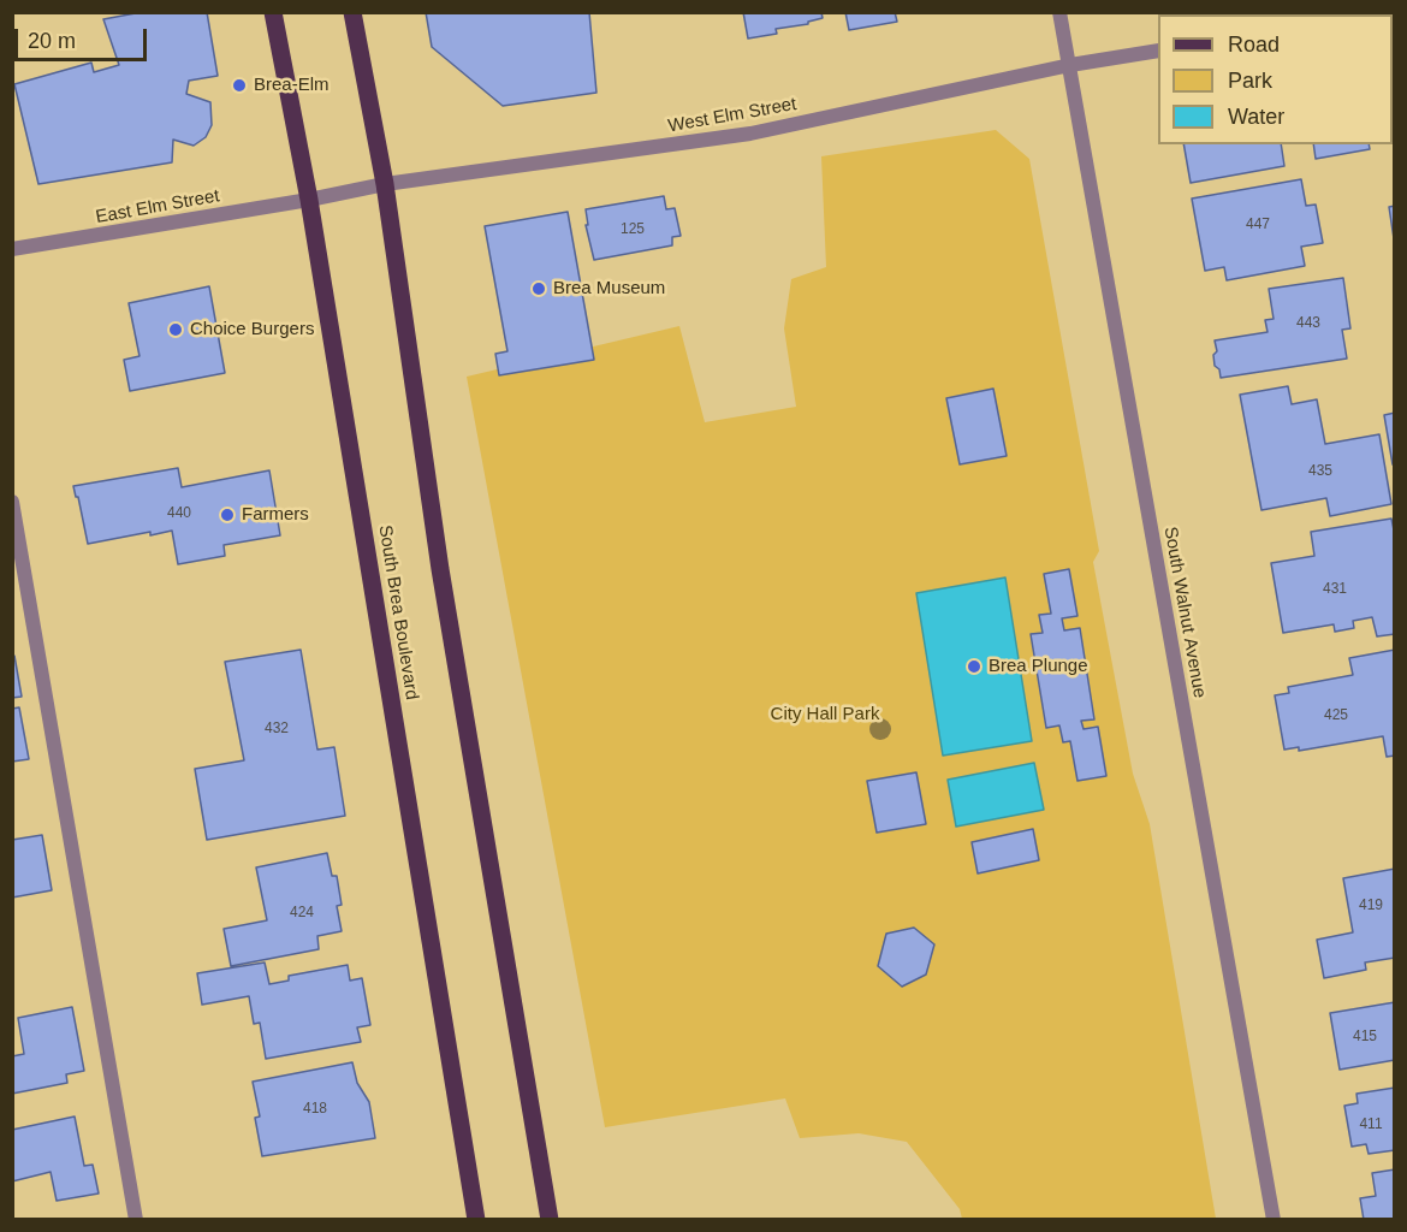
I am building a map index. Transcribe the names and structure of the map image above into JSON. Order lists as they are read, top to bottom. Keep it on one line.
{"streets":{"main road":["South Brea Boulevard"],"street":["West Elm Street","East Elm Street","South Walnut Avenue"]},"crossings":[["West Elm Street","East Elm Street"],["West Elm Street","South Brea Boulevard"],["West Elm Street","South Walnut Avenue"],["East Elm Street","South Brea Boulevard"]],"parks":["City Hall Park"],"places":["Brea-Elm","Brea Museum","Choice Burgers","Farmers","Brea Plunge"],"house_numbers":["447","125","443","435","440","431","425","432","419","424","415","418","411"],"legend":["Road","Park","Water"],"scale_bar":"20 m"}
